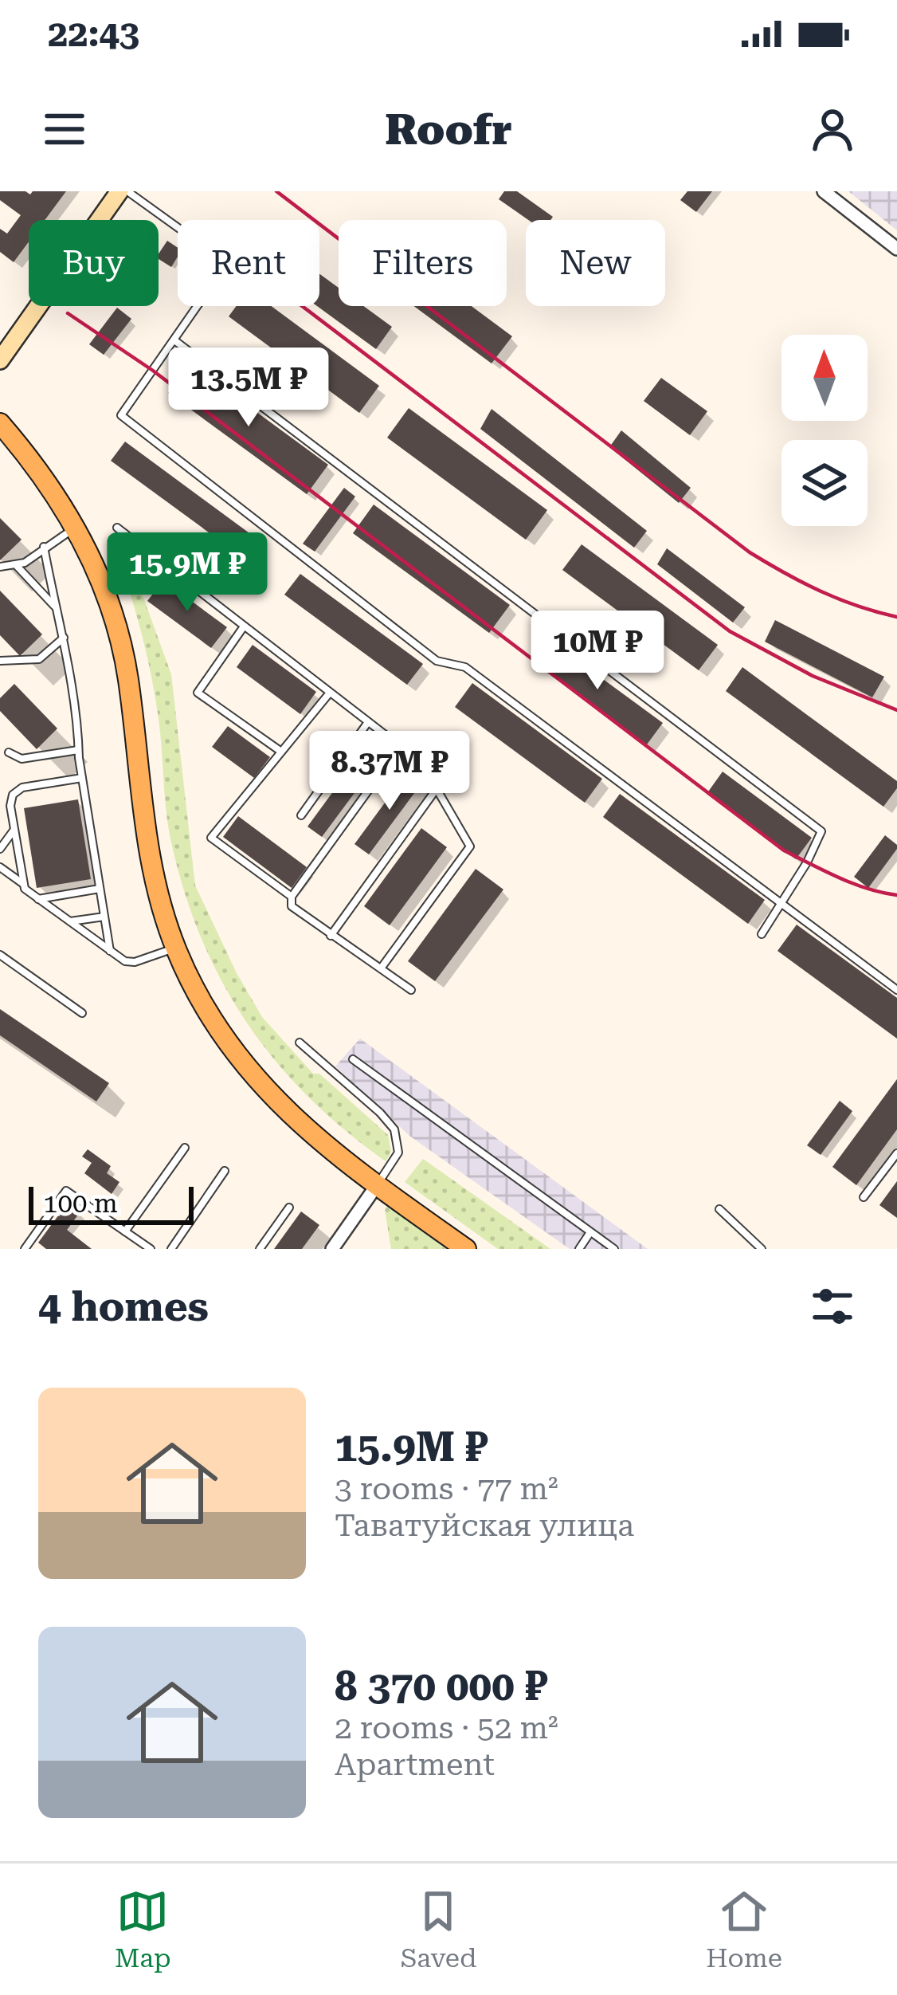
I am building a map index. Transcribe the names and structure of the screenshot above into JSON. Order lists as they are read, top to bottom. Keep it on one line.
{"scale_bar":"100 m","north":"top","page":{"status":"22:43","header":"Roofr","chip":["Buy","Rent","Filters","New"],"price":["13.5M ₽","15.9M ₽","10M ₽","8.37M ₽"],"scale":"100 m","heading":"4 homes","list":[{"name":"15.9M ₽","note":"3 rooms · 77 m² · Таватуйская улица"},{"name":"8 370 000 ₽","note":"2 rooms · 52 m² · Apartment"}],"tabs":["Map","Saved","Home"]}}
